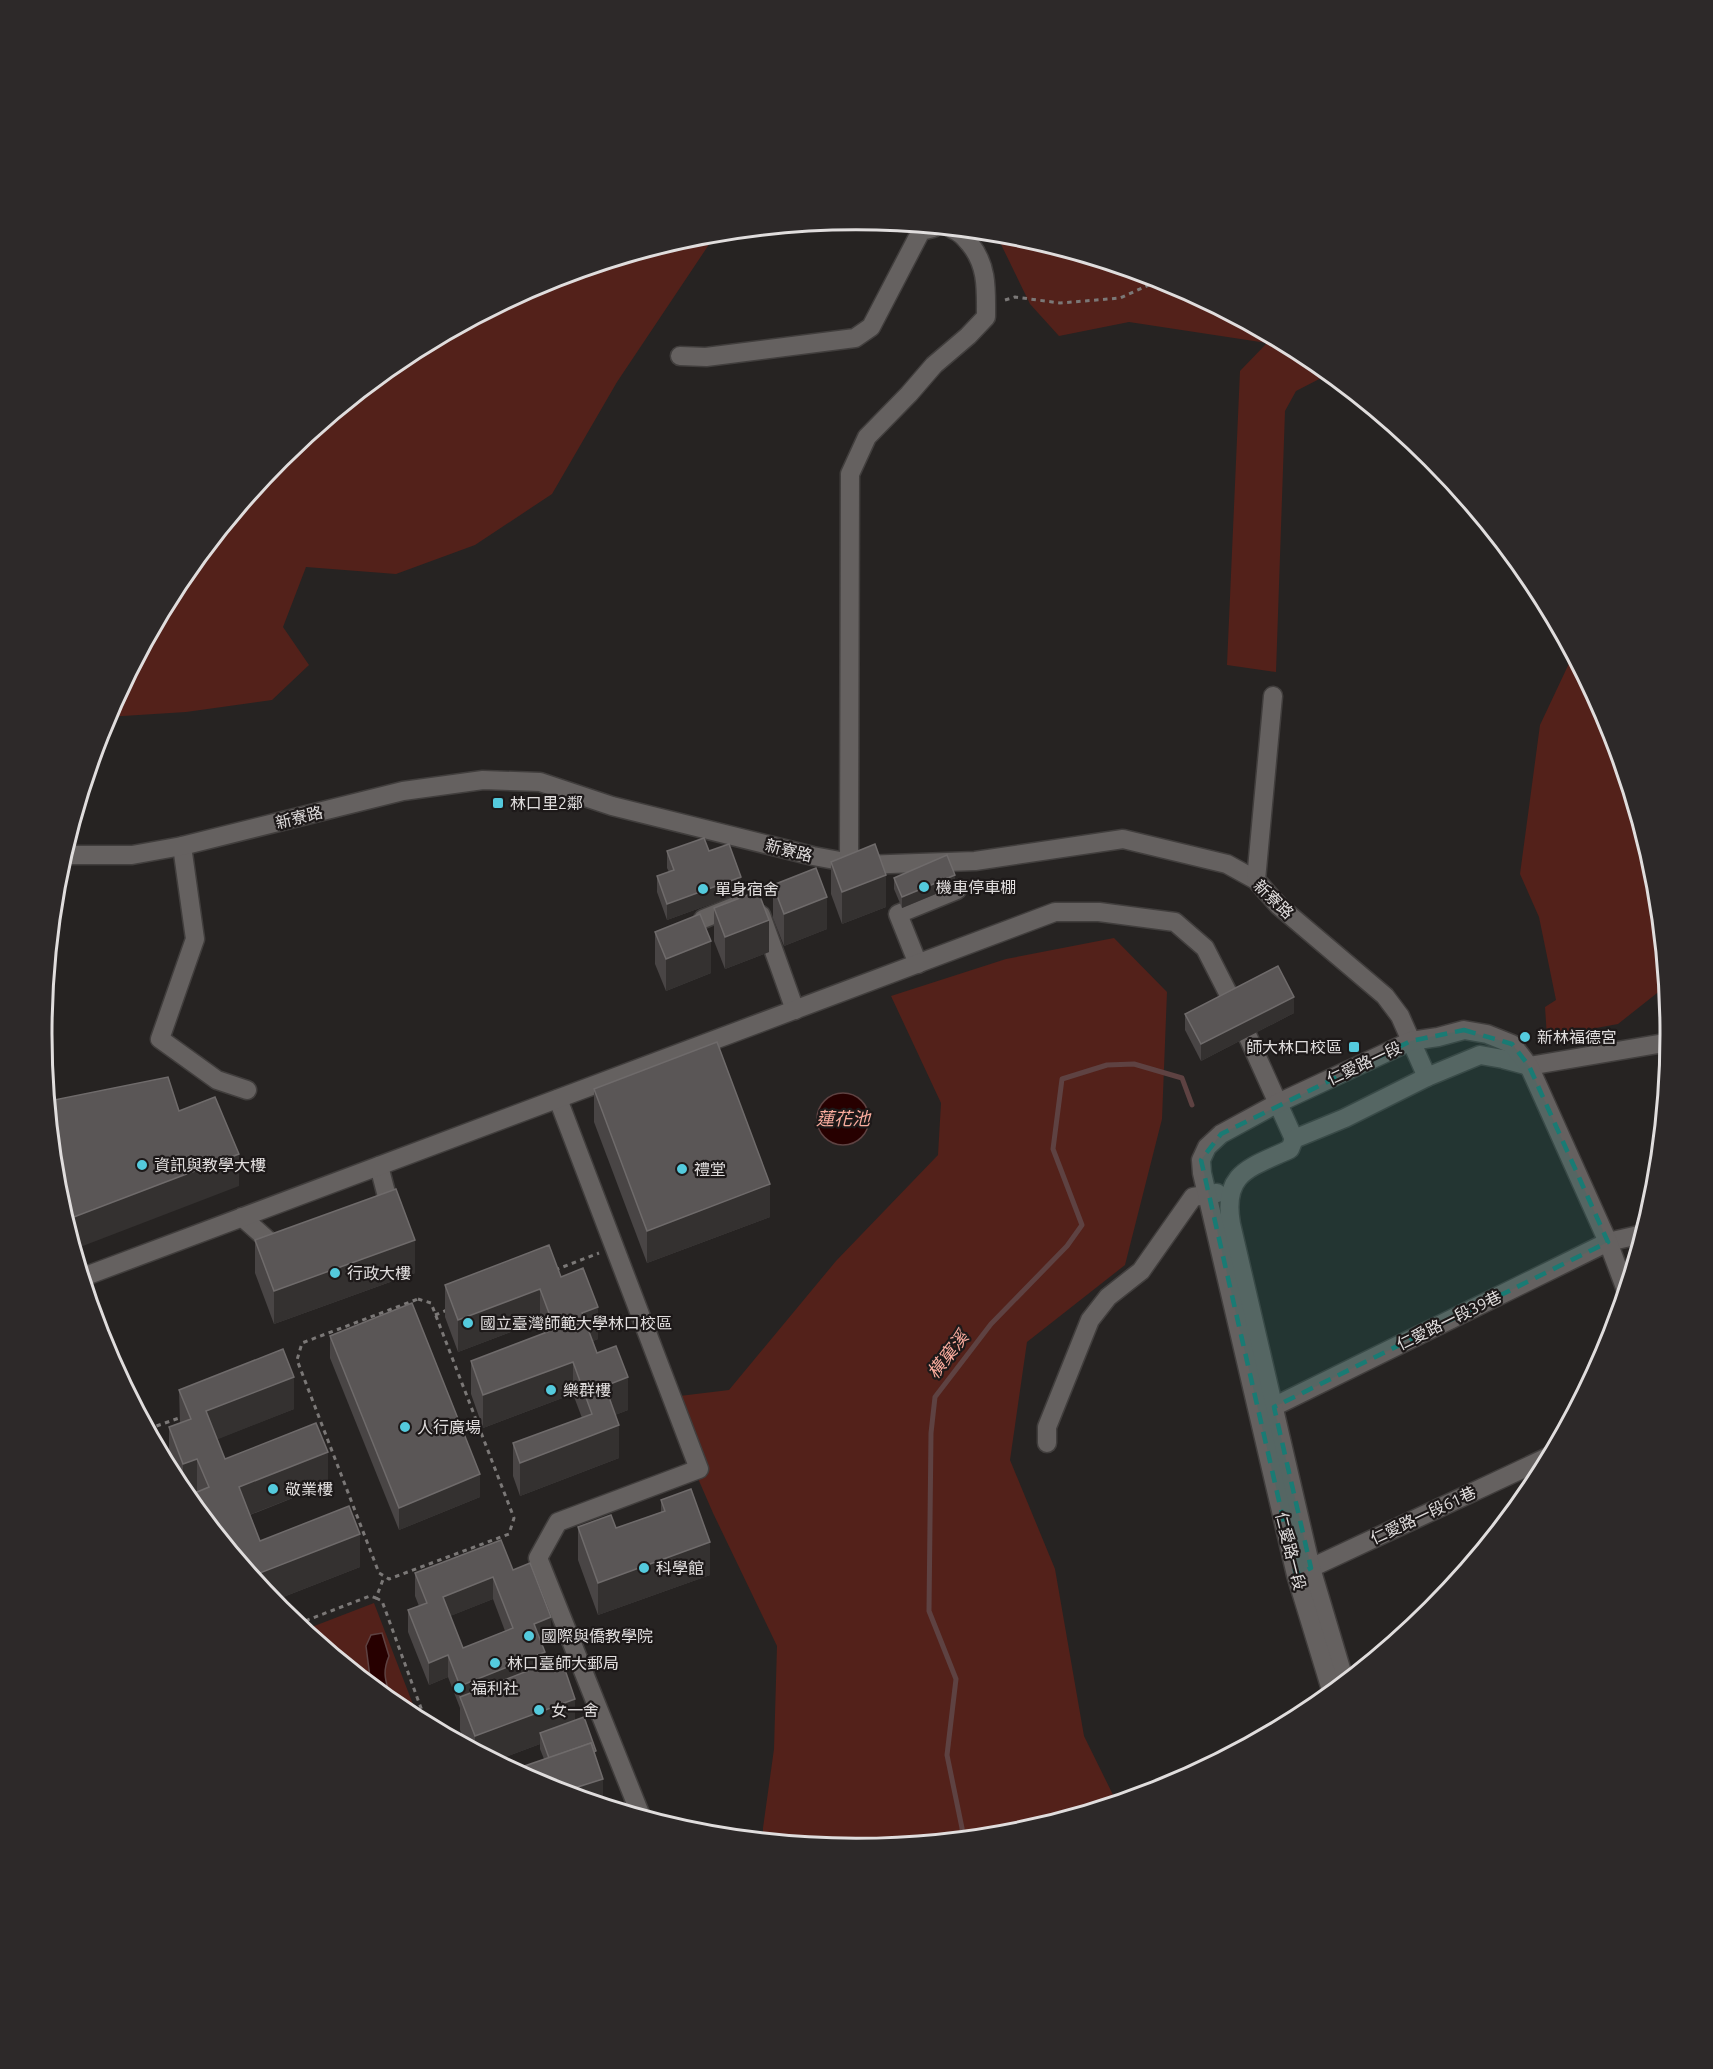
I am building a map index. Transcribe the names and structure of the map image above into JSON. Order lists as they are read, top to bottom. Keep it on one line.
{"streets":{"street":["新寮路","仁愛路一段","仁愛路一段39巷","仁愛路一段61巷"]},"crossings":[["新寮路","仁愛路一段"],["仁愛路一段","仁愛路一段39巷"],["仁愛路一段","仁愛路一段61巷"]],"water":["蓮花池","橫窠溪"],"places":{"transit":["林口里2鄰","師大林口校區"],"other":["機車停車棚","單身宿舍","新林福德宮","資訊與教學大樓","禮堂","行政大樓","國立臺灣師範大學林口校區","樂群樓","人行廣場","敬業樓","科學館","國際與僑教學院","林口臺師大郵局","福利社","女一舍"]}}
